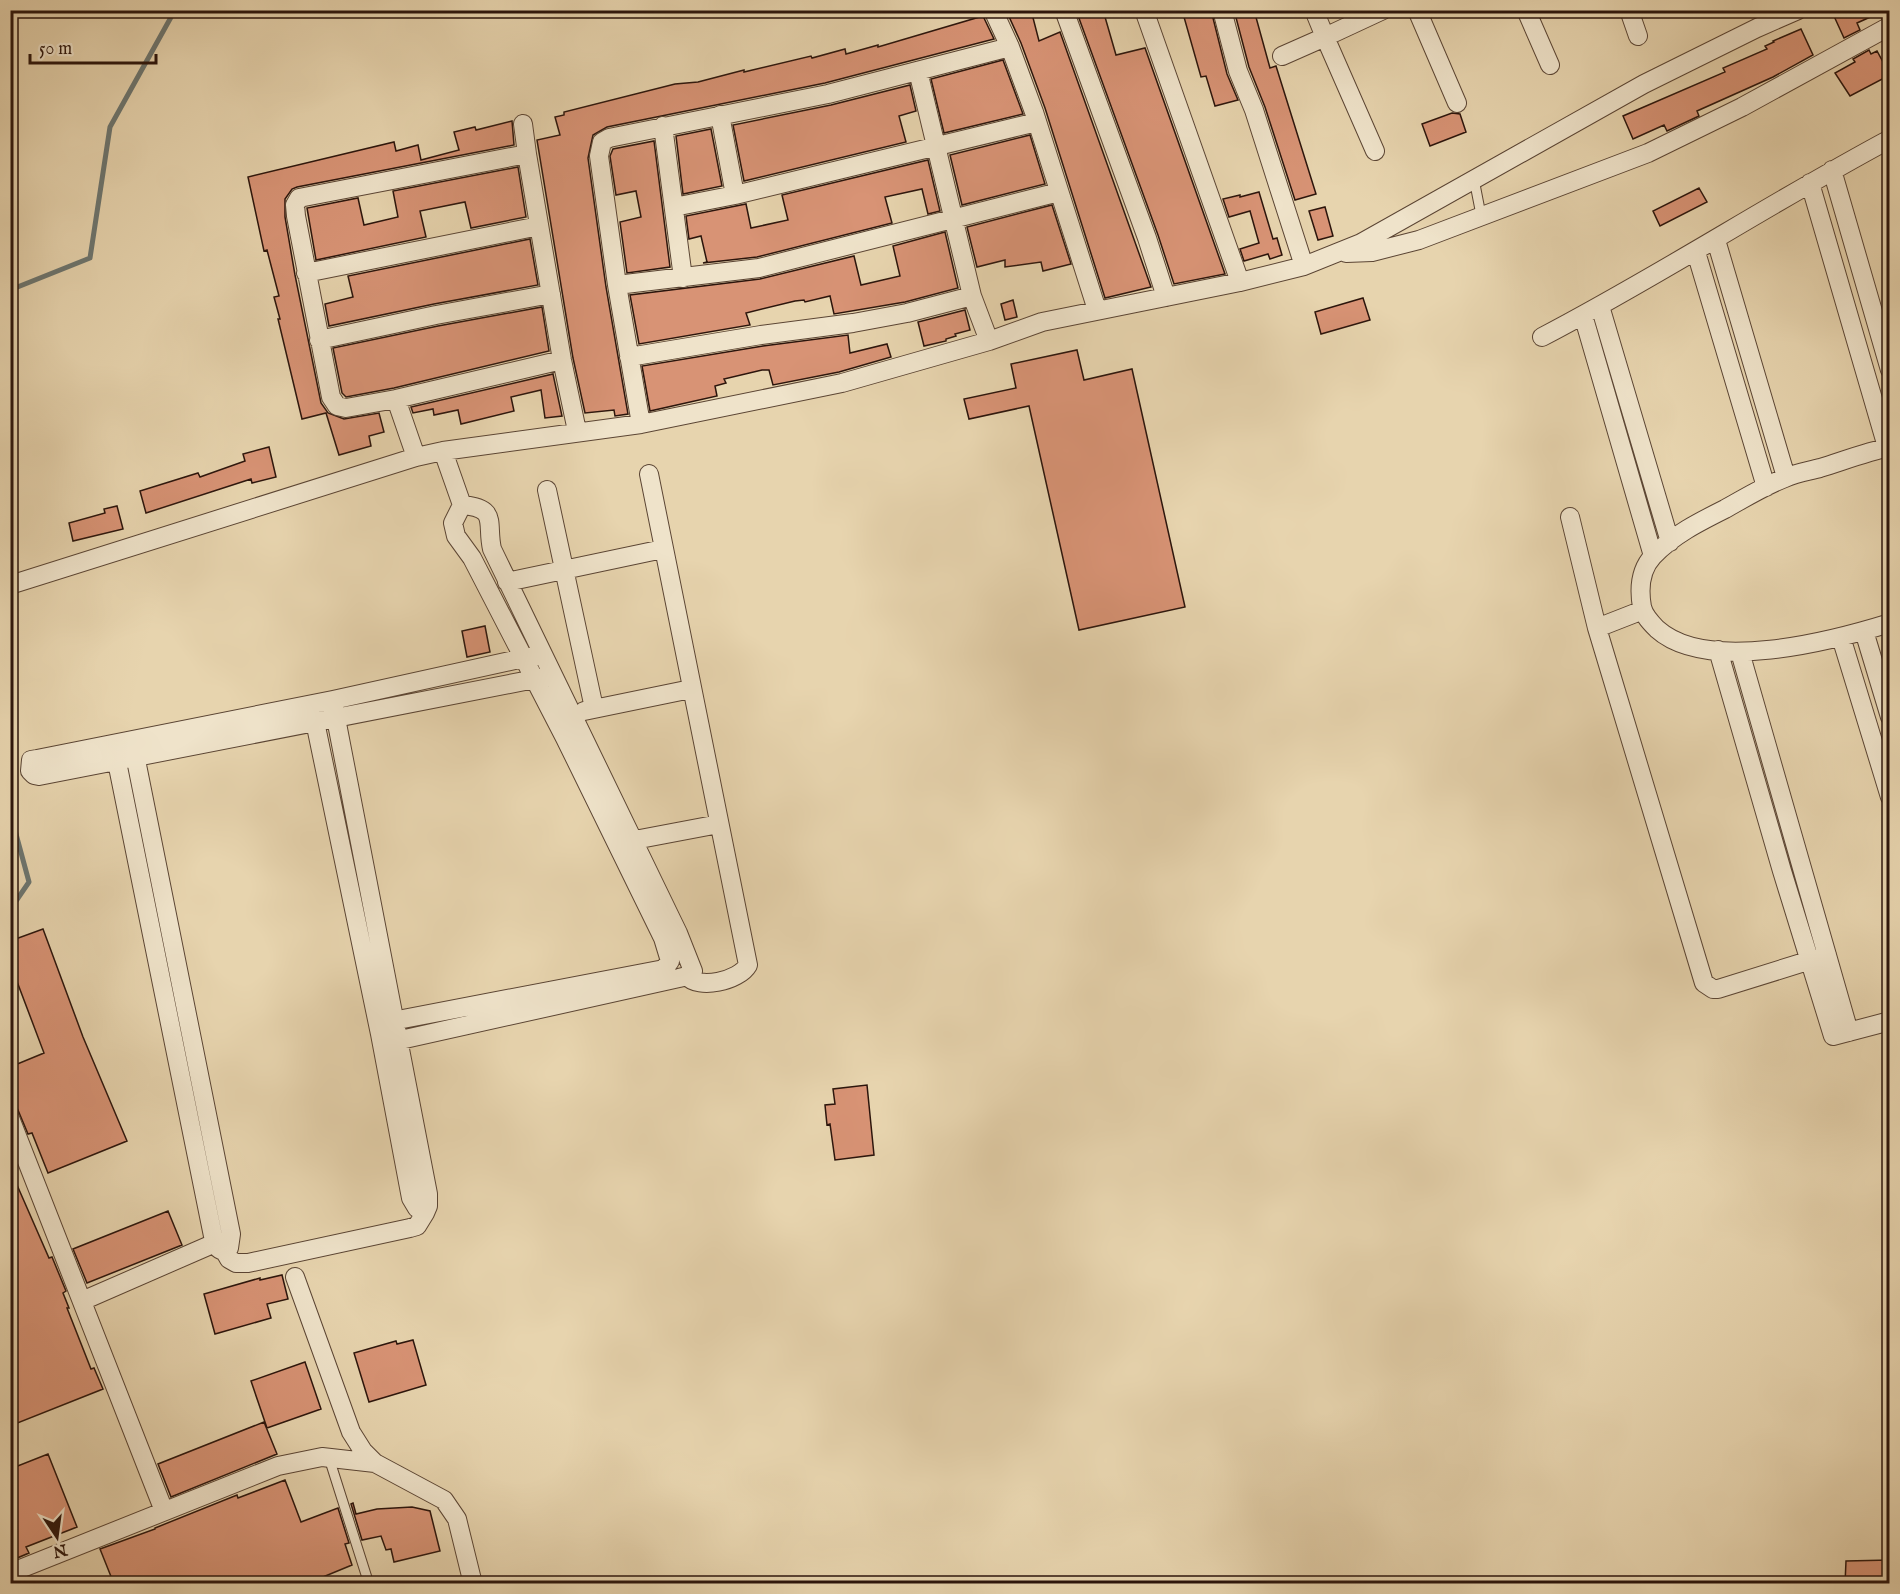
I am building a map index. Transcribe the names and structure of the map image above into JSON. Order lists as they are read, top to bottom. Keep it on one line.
{"scale_bar":"50 m","north":"bottom"}
